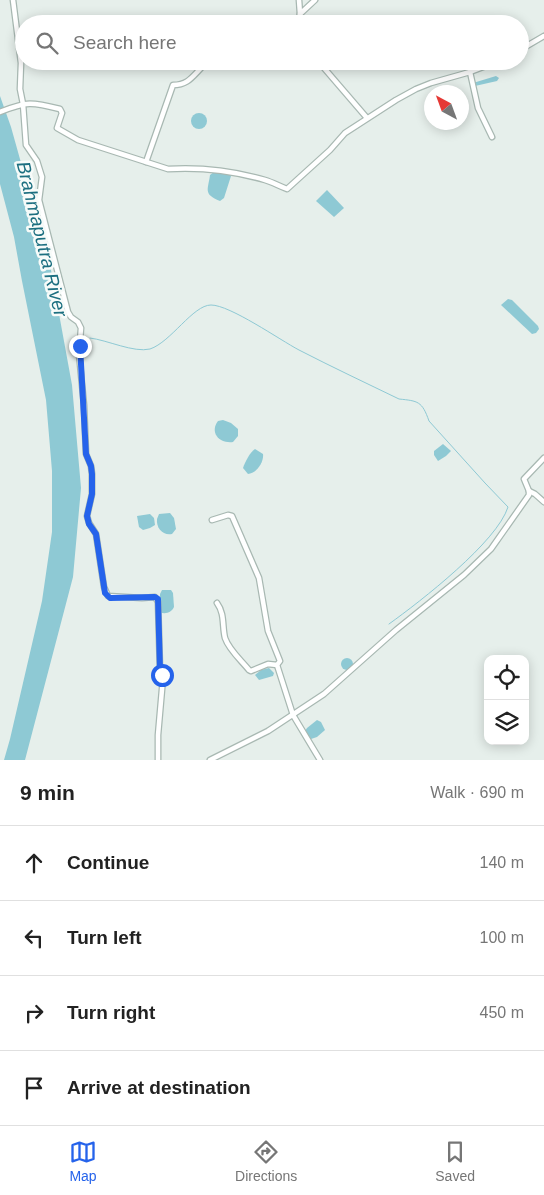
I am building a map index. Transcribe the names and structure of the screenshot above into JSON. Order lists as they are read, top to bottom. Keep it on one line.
{"water":["Brahmaputra River"],"north":"top left","page":{"search":"Search here","heading":["9 min","Walk · 690 m"],"list":[["Continue","140 m"],["Turn left","100 m"],["Turn right","450 m"],"Arrive at destination"],"nav":["Map","Directions","Saved"]}}
